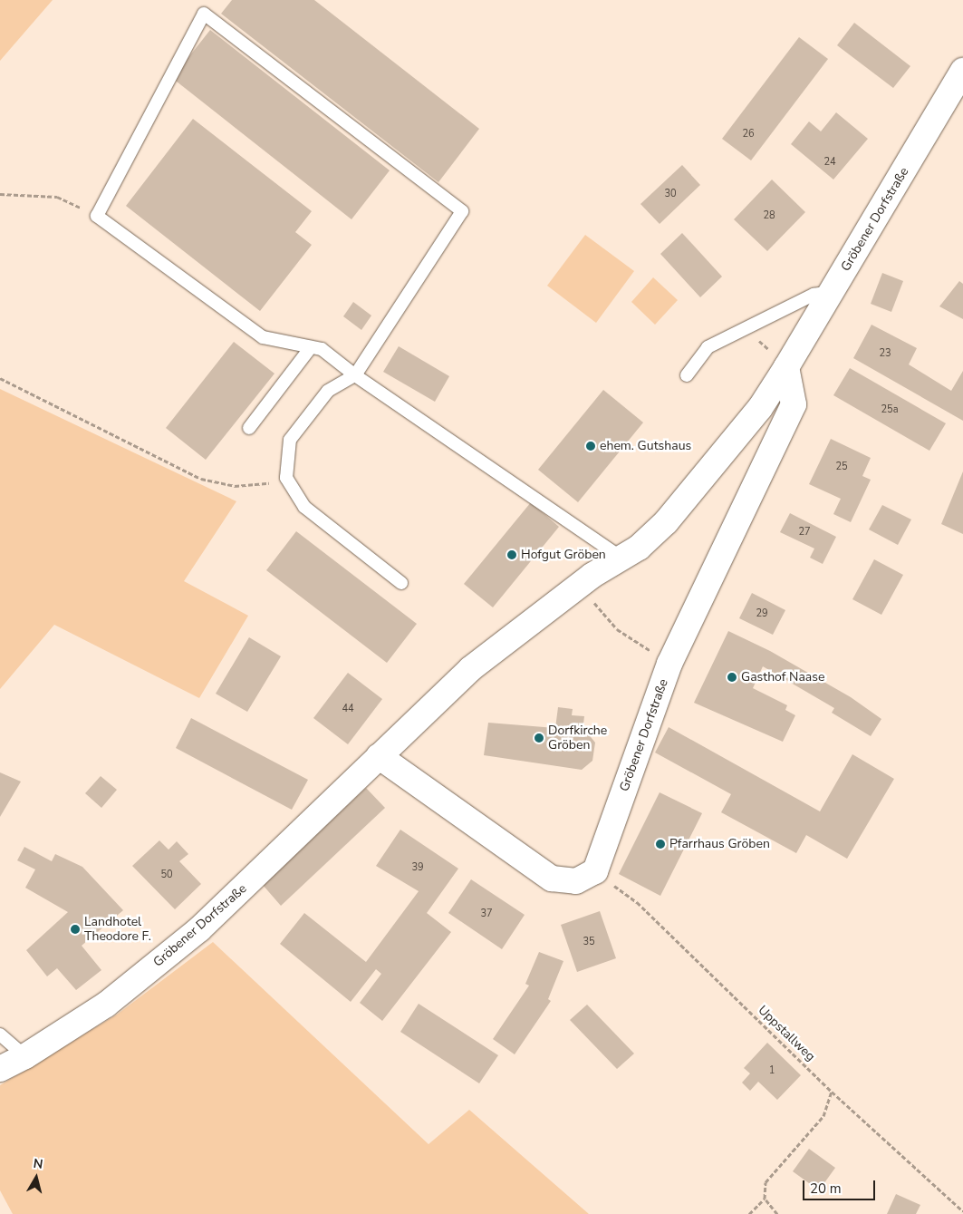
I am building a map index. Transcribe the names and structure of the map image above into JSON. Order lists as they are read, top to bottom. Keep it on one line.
{"streets":{"street":["Gröbener Dorfstraße"],"path":["Uppstallweg"]},"crossings":[["Gröbener Dorfstraße","Uppstallweg"]],"places":["ehem. Gutshaus","Hofgut Gröben","Gasthof Naase","Dorfkirche Gröben","Pfarrhaus Gröben","Landhotel Theodore F."],"house_numbers":["26","24","30","28","23","25a","25","27","29","44","39","50","37","35","1"],"scale_bar":"20 m","north":"top"}
